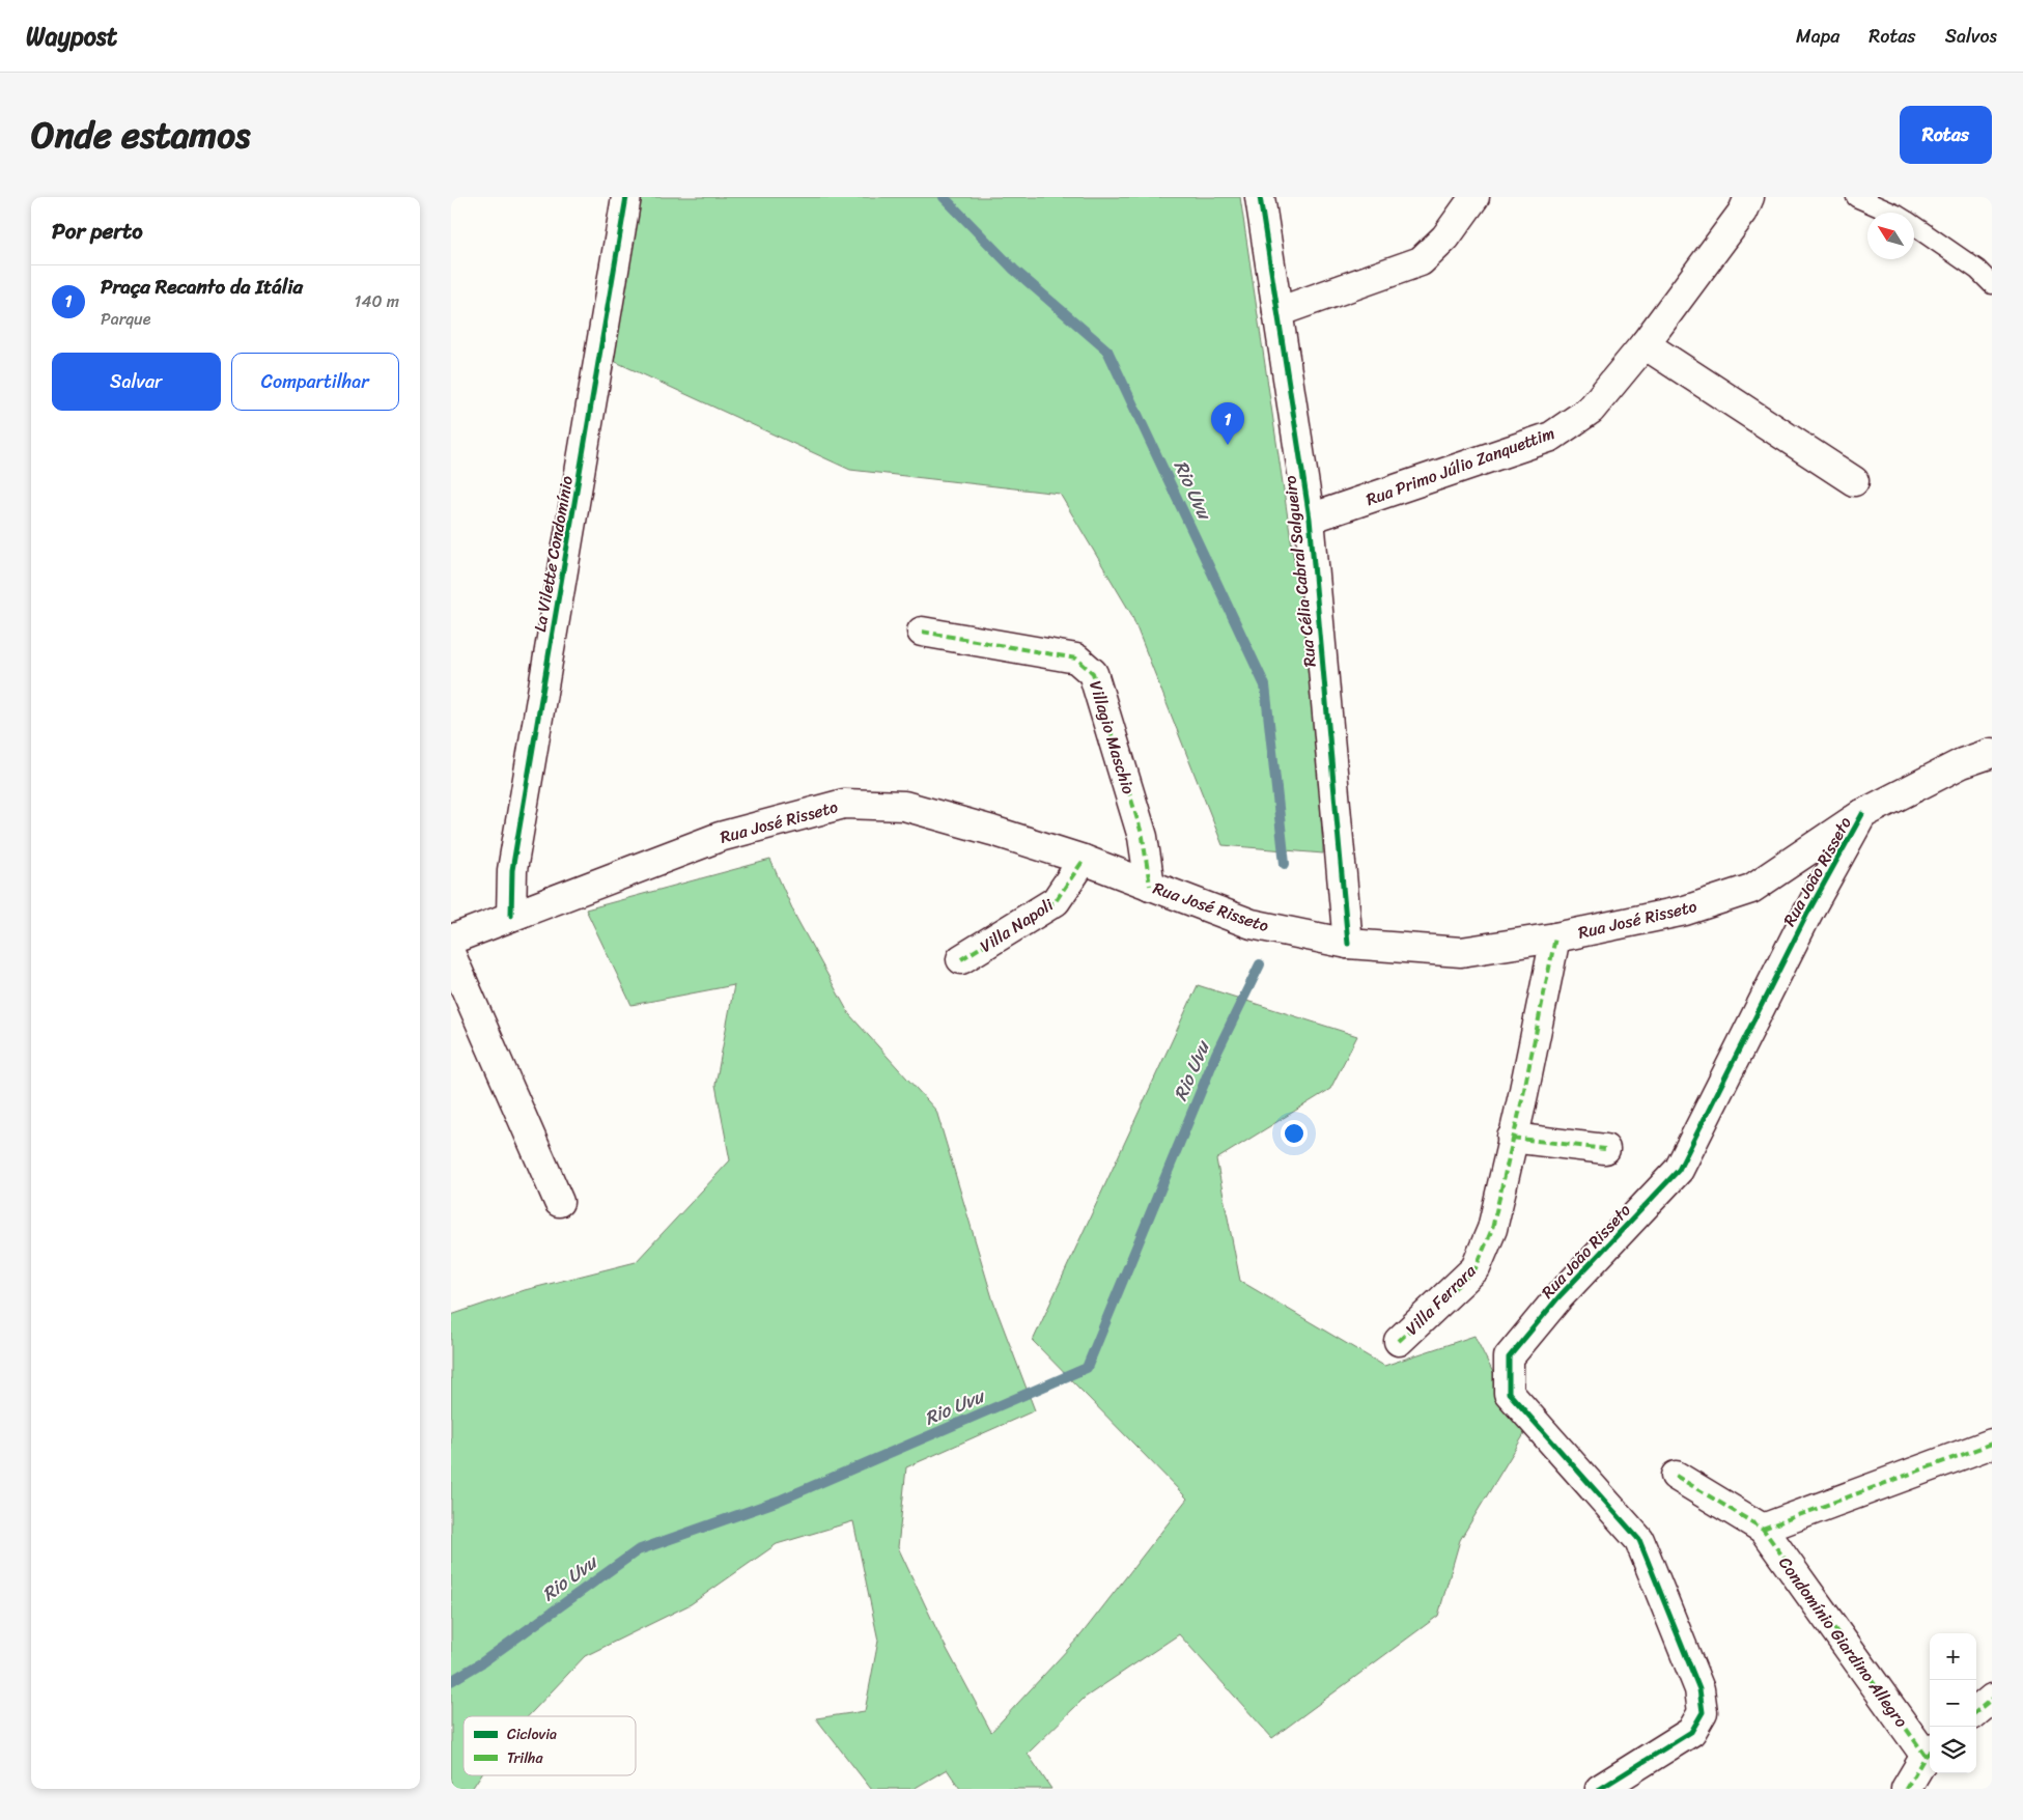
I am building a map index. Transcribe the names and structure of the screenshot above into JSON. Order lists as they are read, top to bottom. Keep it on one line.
{"streets":{"street":["Rua Primo Júlio Zanquettim","La Vilette Condomínio","Rua Célia Cabral Salgueiro","Villagio Maschio","Rua José Risseto","Rua João Risseto","Villa Napoli","Villa Ferrara","Condomínio Giardino Allegro"]},"crossings":[["Rua Primo Júlio Zanquettim","Rua Célia Cabral Salgueiro"],["La Vilette Condomínio","Rua José Risseto"],["Rua Célia Cabral Salgueiro","Rua José Risseto"],["Villagio Maschio","Rua José Risseto"],["Rua José Risseto","Rua João Risseto"],["Rua José Risseto","Villa Napoli"],["Rua José Risseto","Villa Ferrara"]],"water":["Rio Uvu"],"legend":["Ciclovia","Trilha"],"north":"top left","page":{"header":"Waypost","nav":["Mapa","Rotas","Salvos"],"title":"Onde estamos","buttons":["Rotas",["Salvar","Compartilhar"]],"heading":"Por perto","list":[{"mark":"1","name":"Praça Recanto da Itália","note":"Parque","value":"140 m"}],"pins":"1","map_buttons":["+","−"]}}
